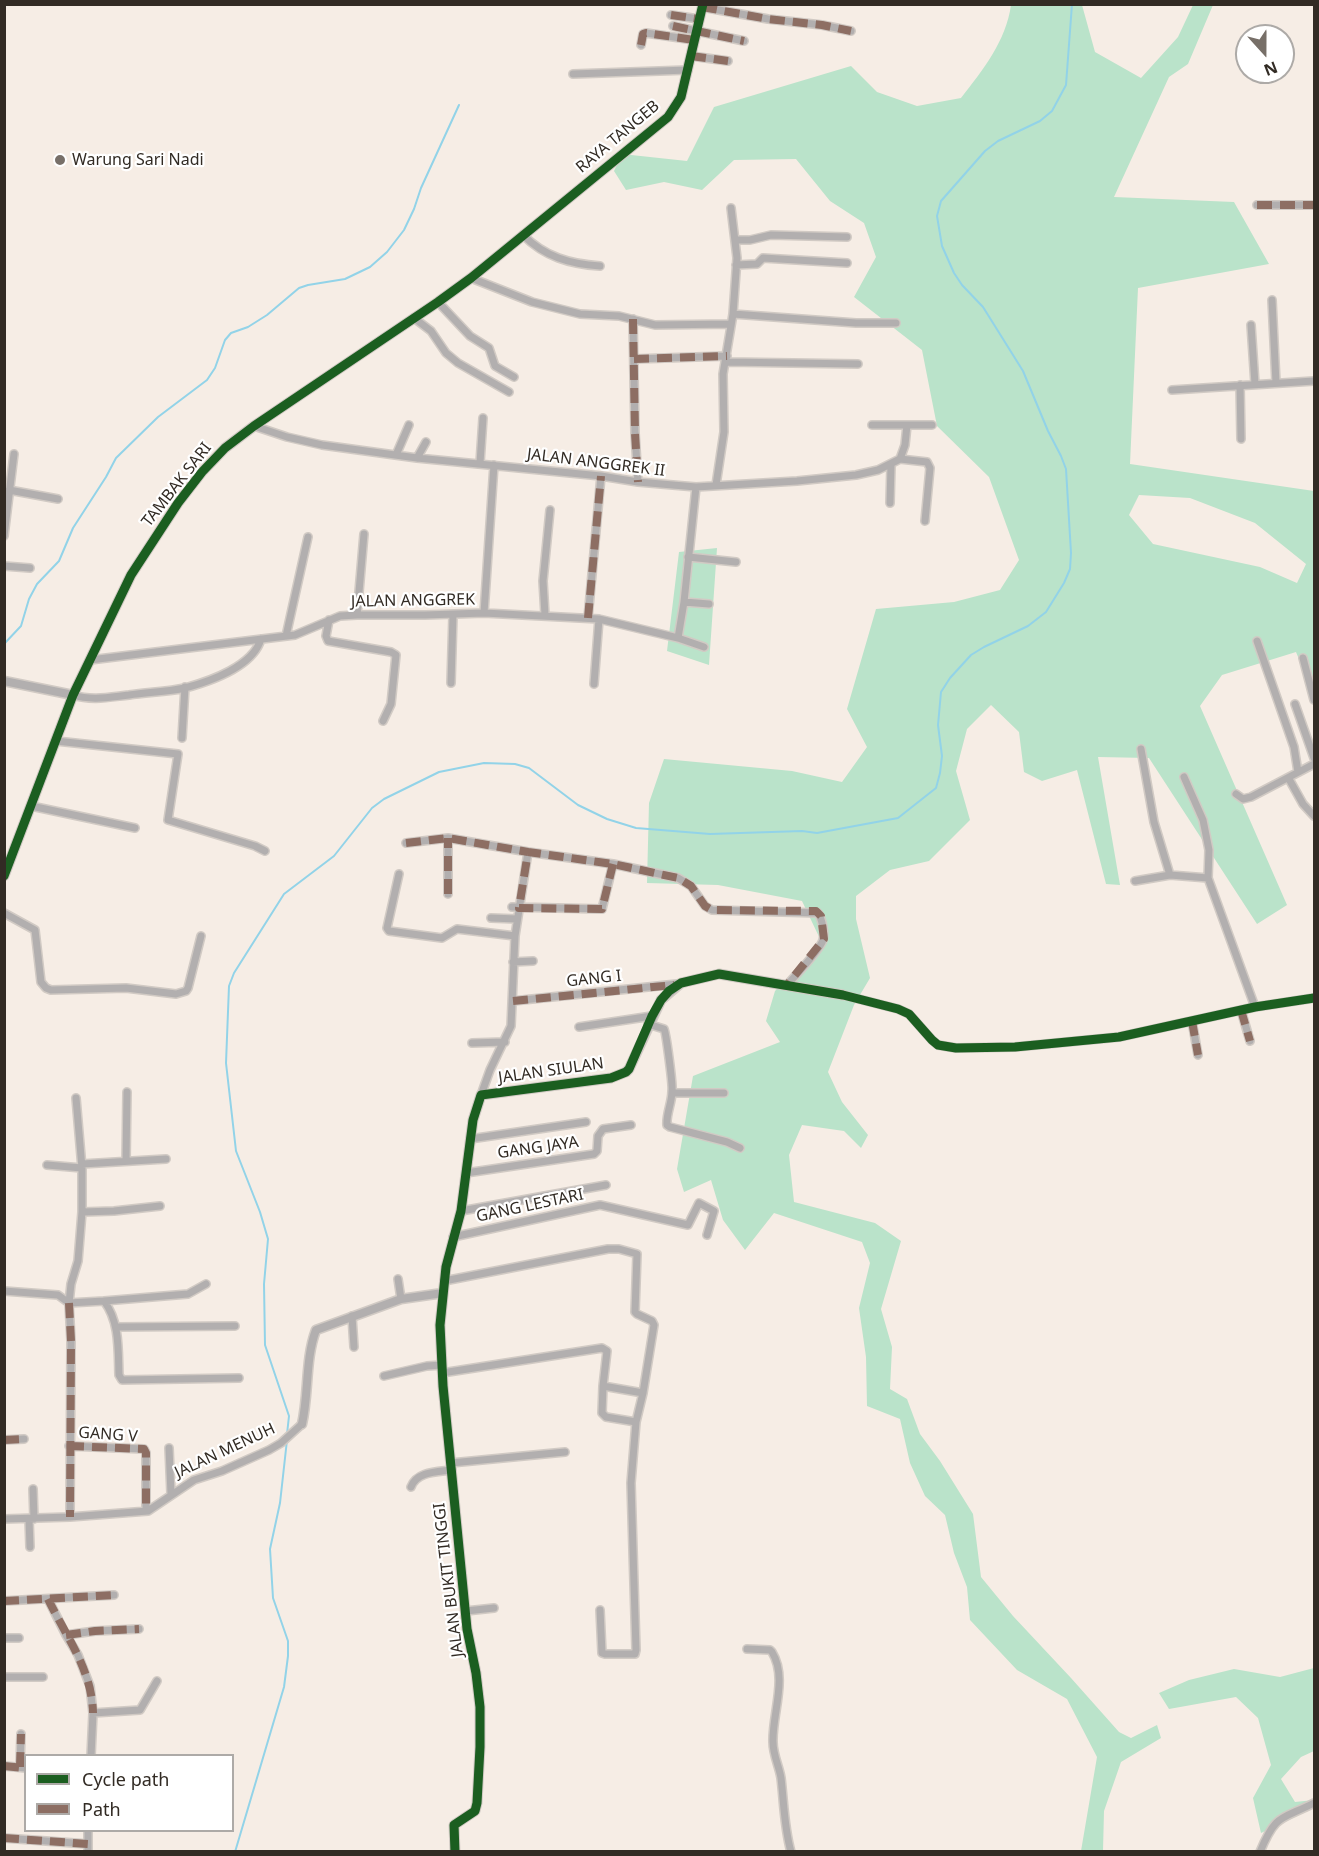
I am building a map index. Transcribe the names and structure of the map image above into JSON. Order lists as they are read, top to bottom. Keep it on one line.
{"streets":{"street":["RAYA TANGEB","JALAN ANGGREK II","TAMBAK SARI","JALAN ANGGREK","GANG I","JALAN SIULAN","GANG JAYA","GANG LESTARI","GANG V","JALAN MENUH","JALAN BUKIT TINGGI"]},"crossings":[["RAYA TANGEB","TAMBAK SARI"],["JALAN ANGGREK II","TAMBAK SARI"],["JALAN ANGGREK II","JALAN ANGGREK"],["TAMBAK SARI","JALAN ANGGREK"],["GANG I","JALAN SIULAN"],["JALAN SIULAN","GANG JAYA"],["JALAN SIULAN","GANG LESTARI"],["JALAN SIULAN","JALAN MENUH"],["JALAN SIULAN","JALAN BUKIT TINGGI"],["GANG V","JALAN MENUH"],["JALAN MENUH","JALAN BUKIT TINGGI"]],"places":["Warung Sari Nadi"],"legend":["Cycle path","Path"],"north":"bottom"}
